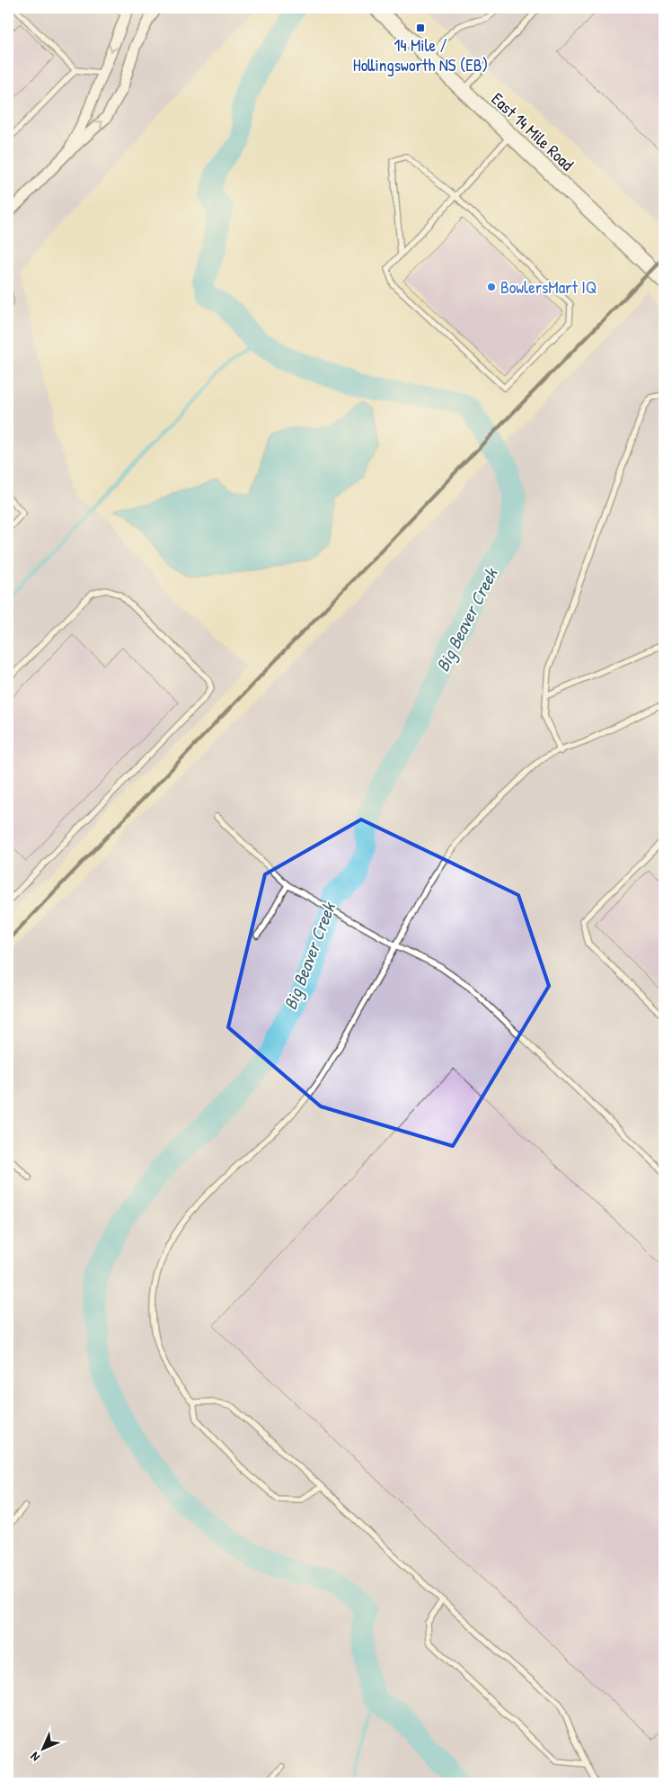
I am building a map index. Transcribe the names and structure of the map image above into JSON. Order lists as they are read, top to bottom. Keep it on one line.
{"streets":{"main road":["East 14 Mile Road"]},"water":["Big Beaver Creek"],"places":{"transit":["14 Mile / Hollingsworth NS (EB)"],"other":["BowlersMart IQ"]},"north":"bottom left"}
